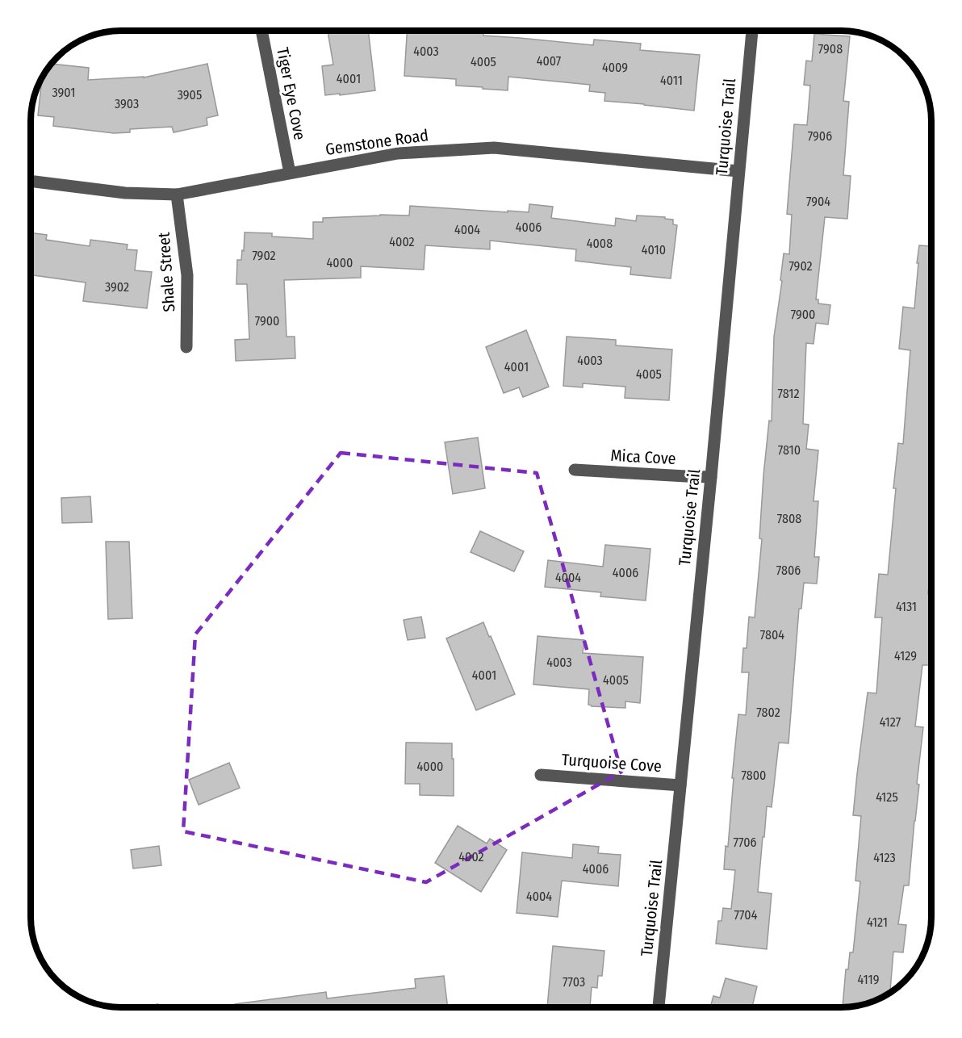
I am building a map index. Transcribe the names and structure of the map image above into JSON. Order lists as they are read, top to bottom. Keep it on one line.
{"streets":{"street":["Tiger Eye Cove","Turquoise Trail","Gemstone Road","Shale Street","Mica Cove","Turquoise Cove"]},"crossings":[["Tiger Eye Cove","Gemstone Road"],["Turquoise Trail","Gemstone Road"],["Turquoise Trail","Mica Cove"],["Turquoise Trail","Turquoise Cove"],["Gemstone Road","Shale Street"]],"house_numbers":["7908","4003","4007","4005","4009","4001","4011","3901","3905","3903","7906","7904","4006","4004","4002","4008","4010","7902","4000","7902","3902","7900","7900","4003","4001","4005","7812","7810","7808","7806","4006","4004","4131","7804","4129","4003","4001","4005","7802","4127","4000","7800","4125","7706","4002","4123","4006","4004","7704","4121","4119","7703"]}
